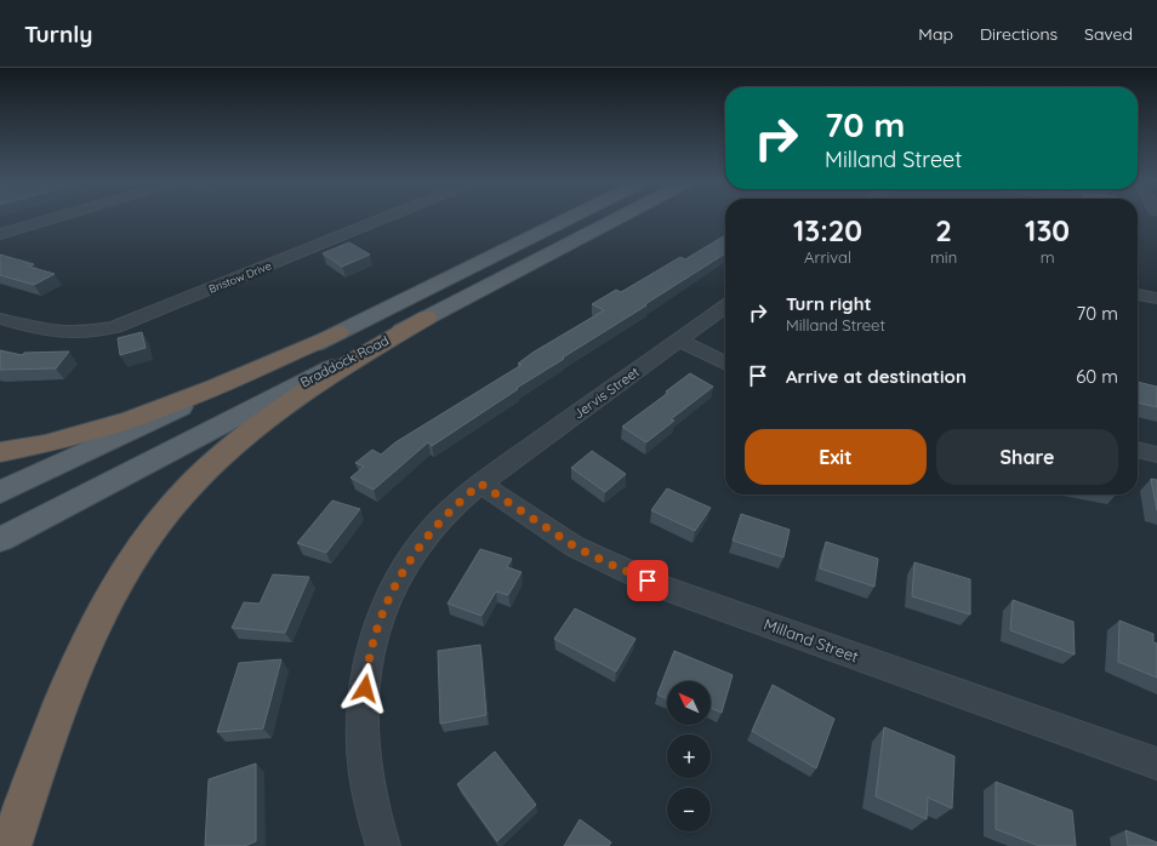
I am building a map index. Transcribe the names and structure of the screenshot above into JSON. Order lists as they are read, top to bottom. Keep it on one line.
{"streets":{"main road":["Braddock Road"],"street":["Bristow Drive","Jervis Street","Milland Street"]},"crossings":[["Jervis Street","Milland Street"]],"north":"top left","page":{"header":"Turnly","nav":["Map","Directions","Saved"],"turn":["70 m","Milland Street"],"eta":["13:20","Arrival","2","min","130","m"],"list":[{"name":"Turn right","note":"Milland Street","value":"70 m"},{"name":"Arrive at destination","value":"60 m"}],"buttons":["Exit","Share"],"map_buttons":["+","−"]}}
